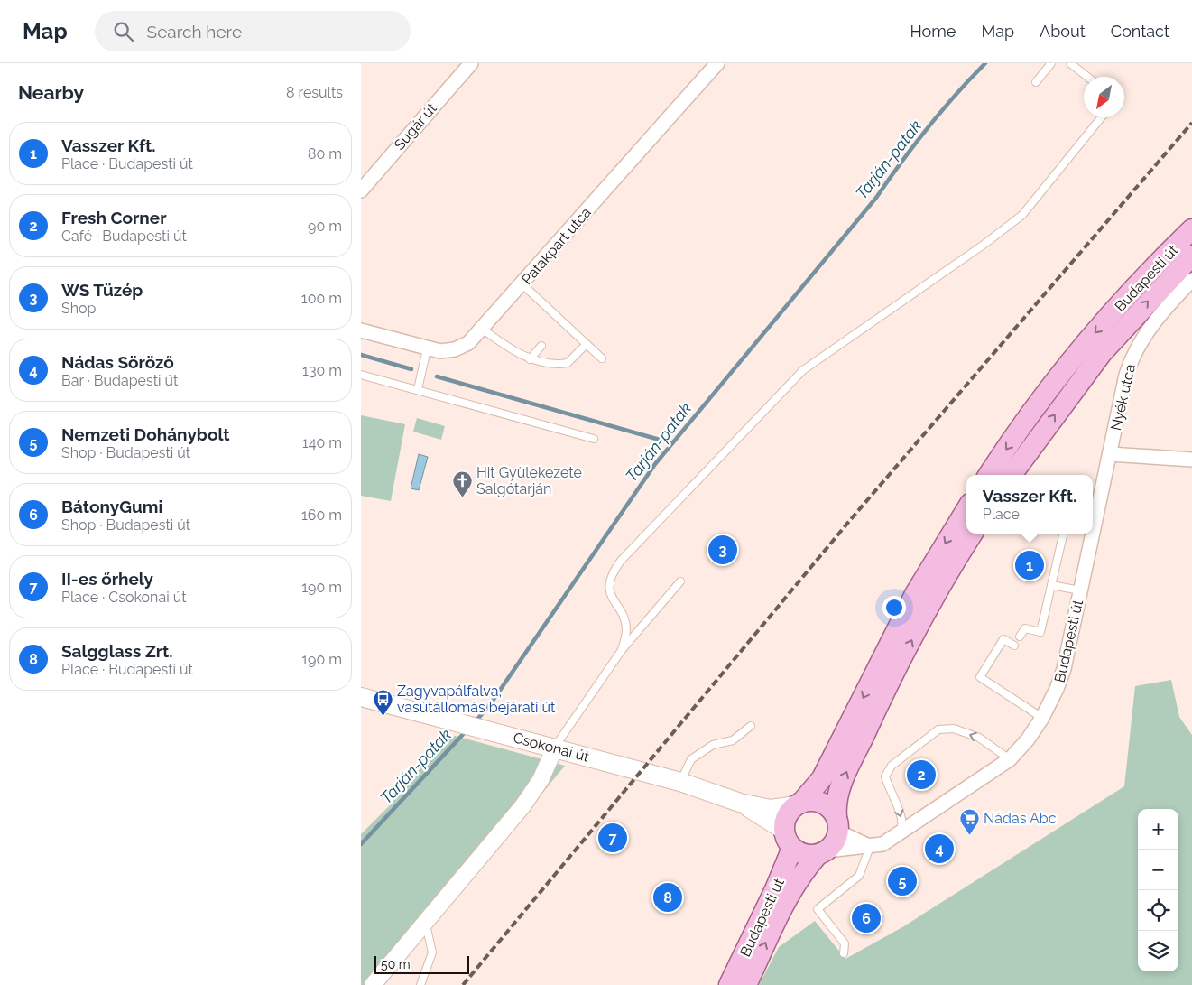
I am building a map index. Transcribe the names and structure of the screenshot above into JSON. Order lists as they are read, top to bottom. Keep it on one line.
{"streets":{"main road":["Budapesti út","Csokonai út"],"street":["Sugár út","Patakpart utca","Nyék utca"]},"crossings":[["Budapesti út","Nyék utca"]],"water":["Tarján-patak"],"places":{"church":["Hit Gyülekezete Salgótarján"],"bus stop":["Zagyvapálfalva, vasútállomás bejárati út"],"supermarket":["Nádas Abc"]},"scale_bar":"50 m","north":"bottom left","page":{"header":"Map","search":"Search here","nav":["Home","Map","About","Contact"],"heading":["Nearby","8 results"],"list":[{"mark":"1","name":"Vasszer Kft.","note":"Place · Budapesti út","value":"80 m"},{"mark":"2","name":"Fresh Corner","note":"Café · Budapesti út","value":"90 m"},{"mark":"3","name":"WS Tüzép","note":"Shop","value":"100 m"},{"mark":"4","name":"Nádas Söröző","note":"Bar · Budapesti út","value":"130 m"},{"mark":"5","name":"Nemzeti Dohánybolt","note":"Shop · Budapesti út","value":"140 m"},{"mark":"6","name":"BátonyGumi","note":"Shop · Budapesti út","value":"160 m"},{"mark":"7","name":"II-es őrhely","note":"Place · Csokonai út","value":"190 m"},{"mark":"8","name":"Salgglass Zrt.","note":"Place · Budapesti út","value":"190 m"}],"popup":["Vasszer Kft.","Place"],"pins":["3","1","2","7","4","5","8","6"],"map_buttons":["+","−"],"scale":"50 m"}}
